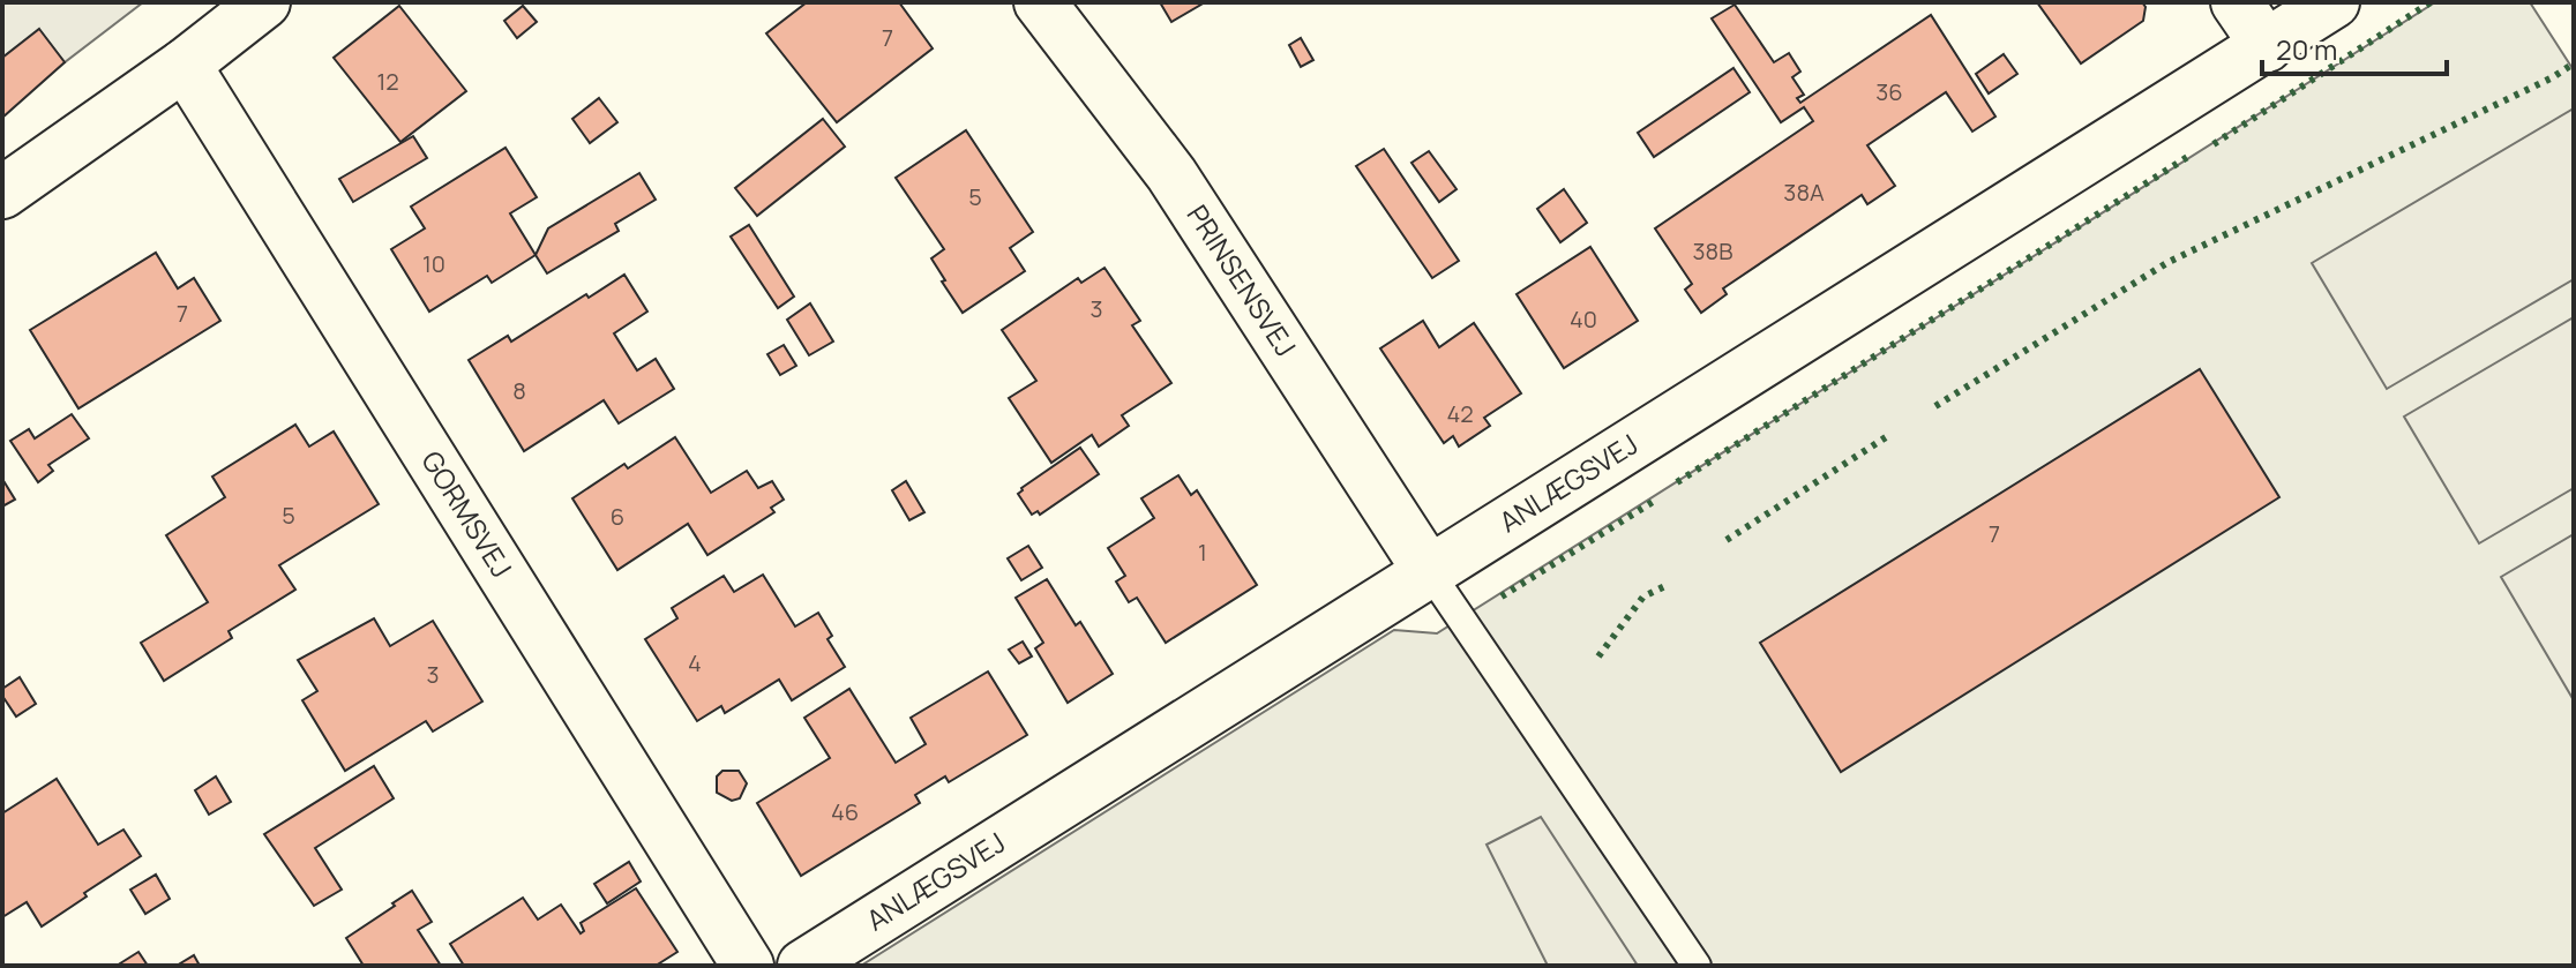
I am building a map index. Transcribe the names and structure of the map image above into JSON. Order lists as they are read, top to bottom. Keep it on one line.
{"streets":{"street":["PRINSENSVEJ","ANLÆGSVEJ","GORMSVEJ"]},"crossings":[["PRINSENSVEJ","ANLÆGSVEJ"]],"house_numbers":["7","12","36","38A","5","38B","10","3","7","40","8","42","5","6","7","1","4","3","46"],"scale_bar":"20 m"}
